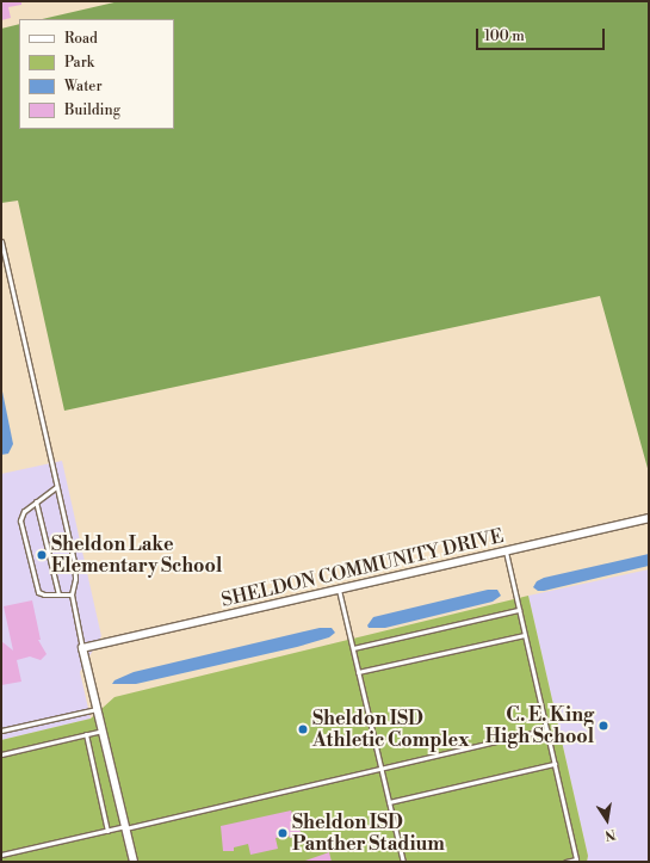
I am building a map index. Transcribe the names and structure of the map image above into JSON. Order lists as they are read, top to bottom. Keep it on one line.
{"streets":{"street":["SHELDON COMMUNITY DRIVE"]},"places":["Sheldon Lake Elementary School","C. E. King High School","Sheldon ISD Athletic Complex","Sheldon ISD Panther Stadium"],"legend":["Road","Park","Water","Building"],"scale_bar":"100 m","north":"bottom"}
